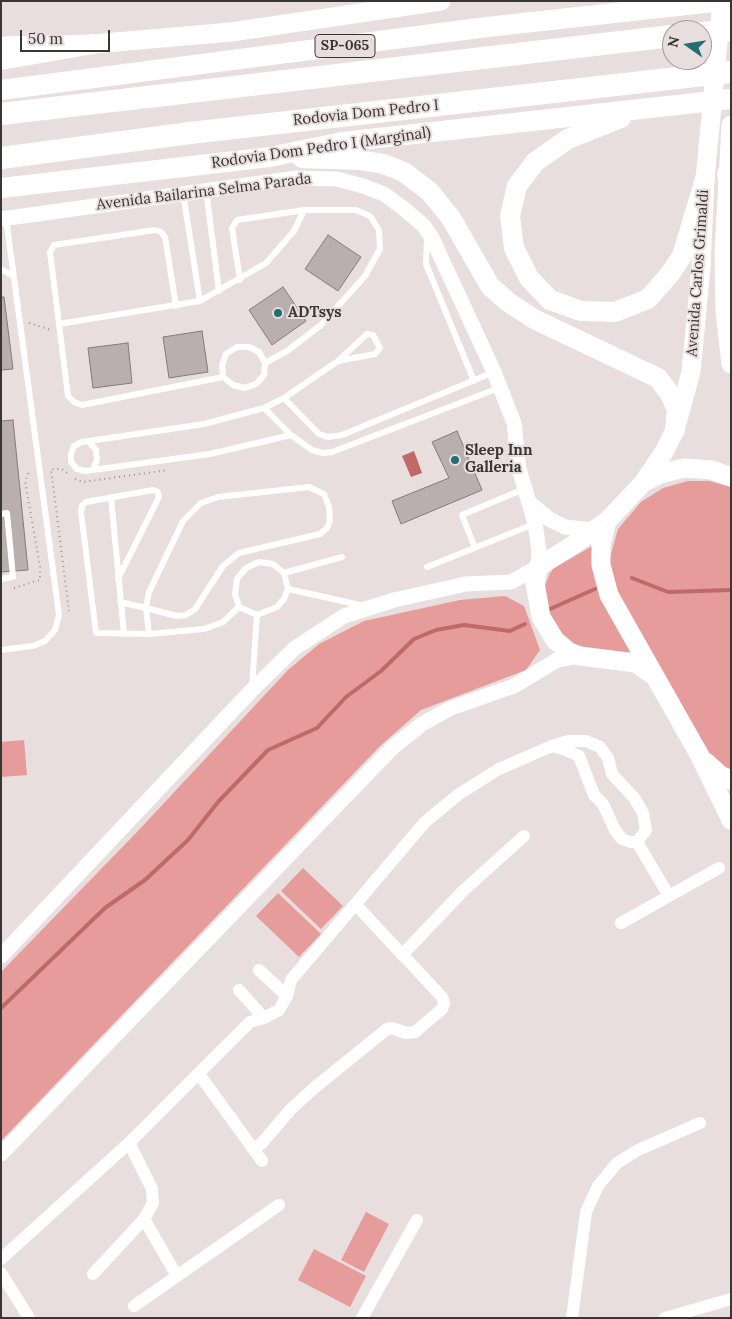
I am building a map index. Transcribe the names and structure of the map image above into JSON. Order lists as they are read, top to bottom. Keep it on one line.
{"streets":{"highway":["SP-065","Rodovia Dom Pedro I","Rodovia Dom Pedro I (Marginal)"],"main road":["Avenida Carlos Grimaldi"],"street":["Avenida Bailarina Selma Parada"]},"crossings":[["SP-065","Avenida Carlos Grimaldi"],["Avenida Bailarina Selma Parada","Avenida Carlos Grimaldi"]],"places":["ADTsys","Sleep Inn Galleria"],"scale_bar":"50 m","north":"left"}
